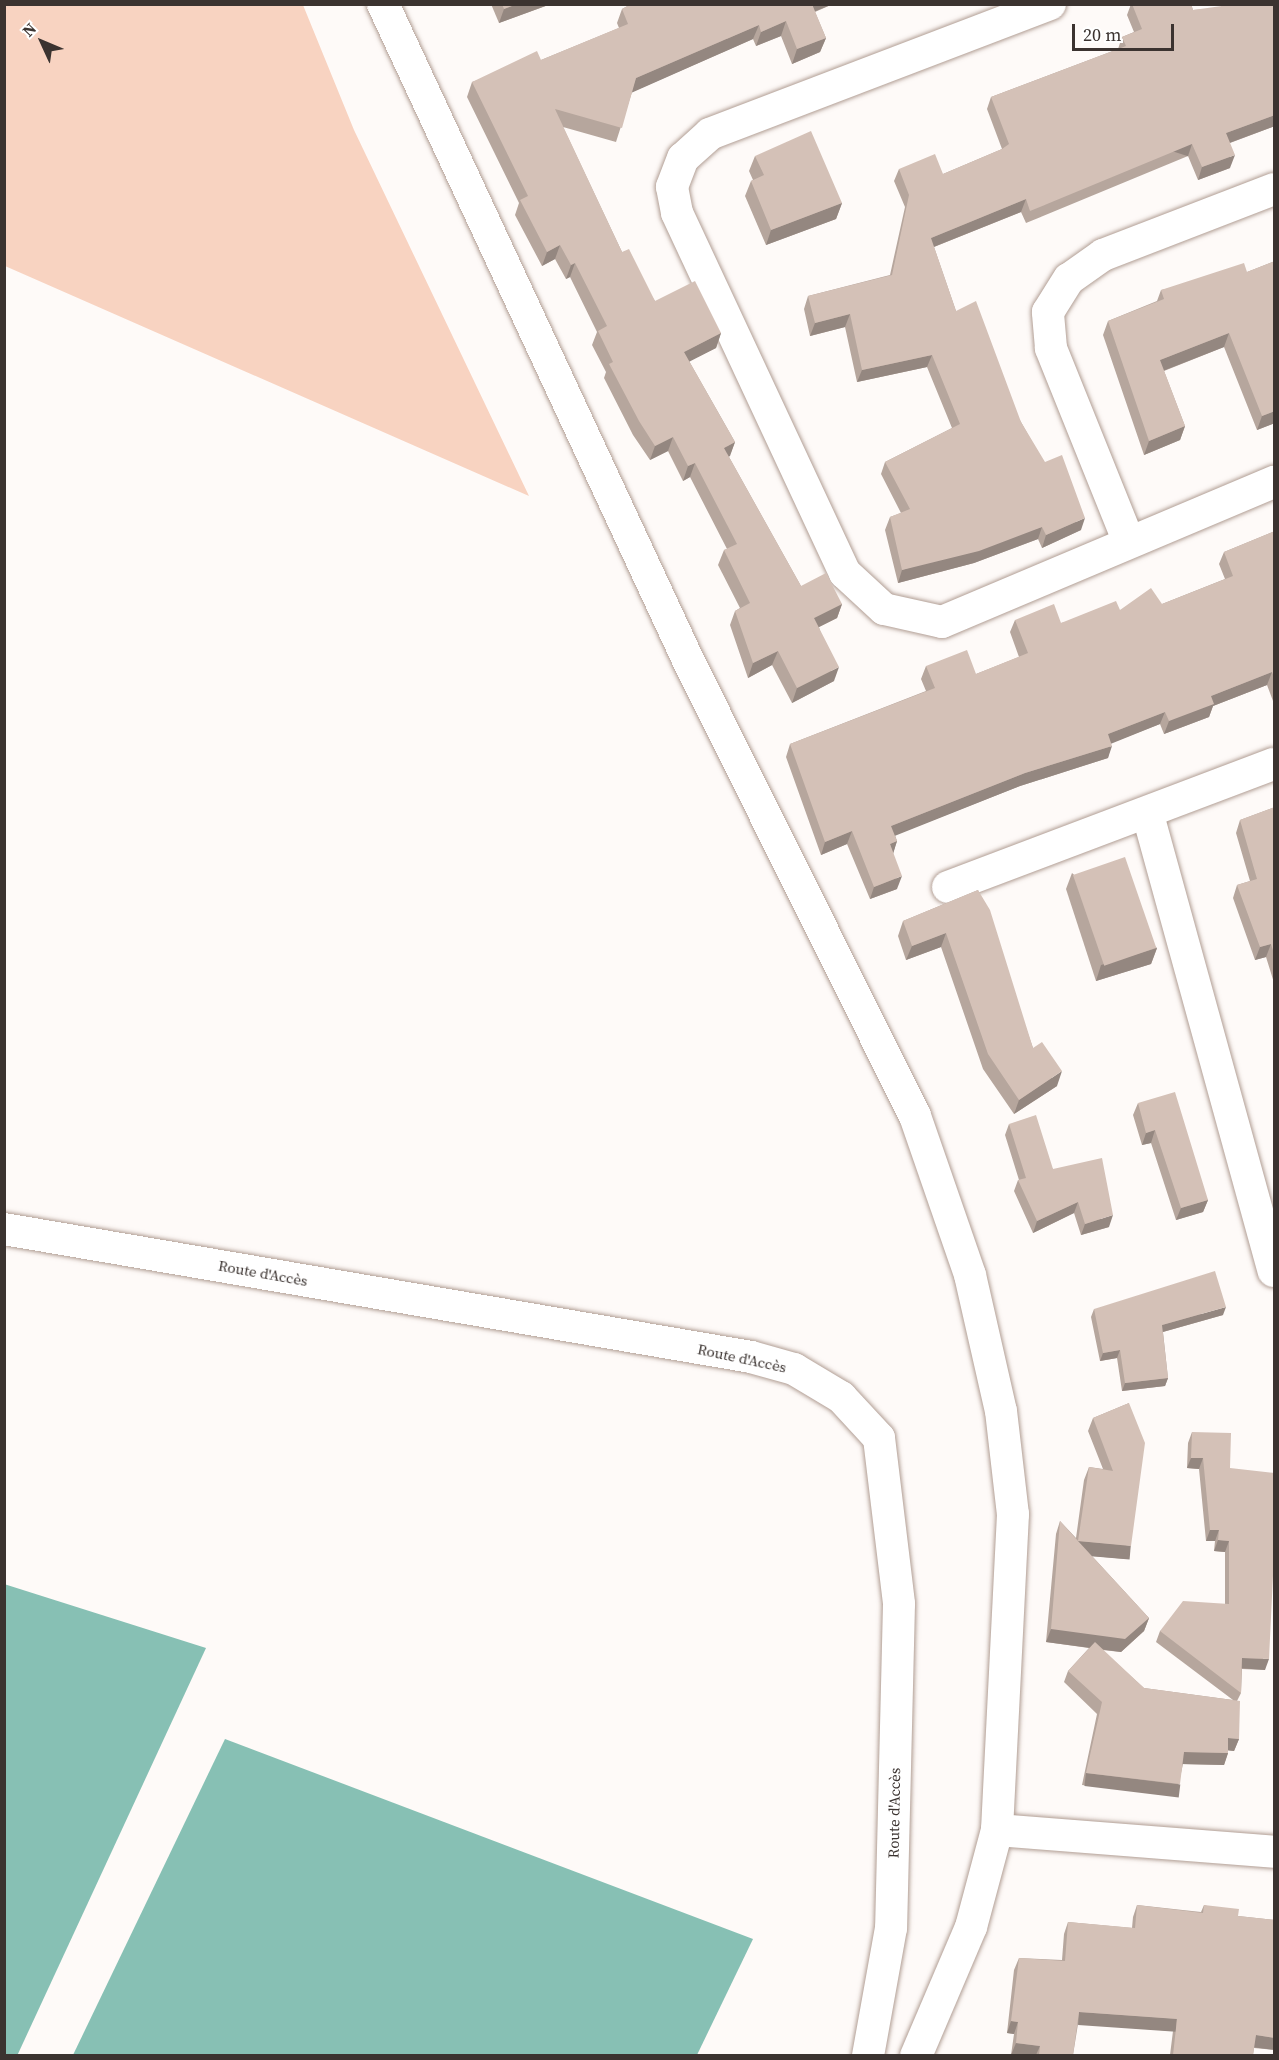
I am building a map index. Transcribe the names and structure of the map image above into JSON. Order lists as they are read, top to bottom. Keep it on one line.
{"streets":{"street":["Route d'Accès"]},"scale_bar":"20 m","north":"top left"}
